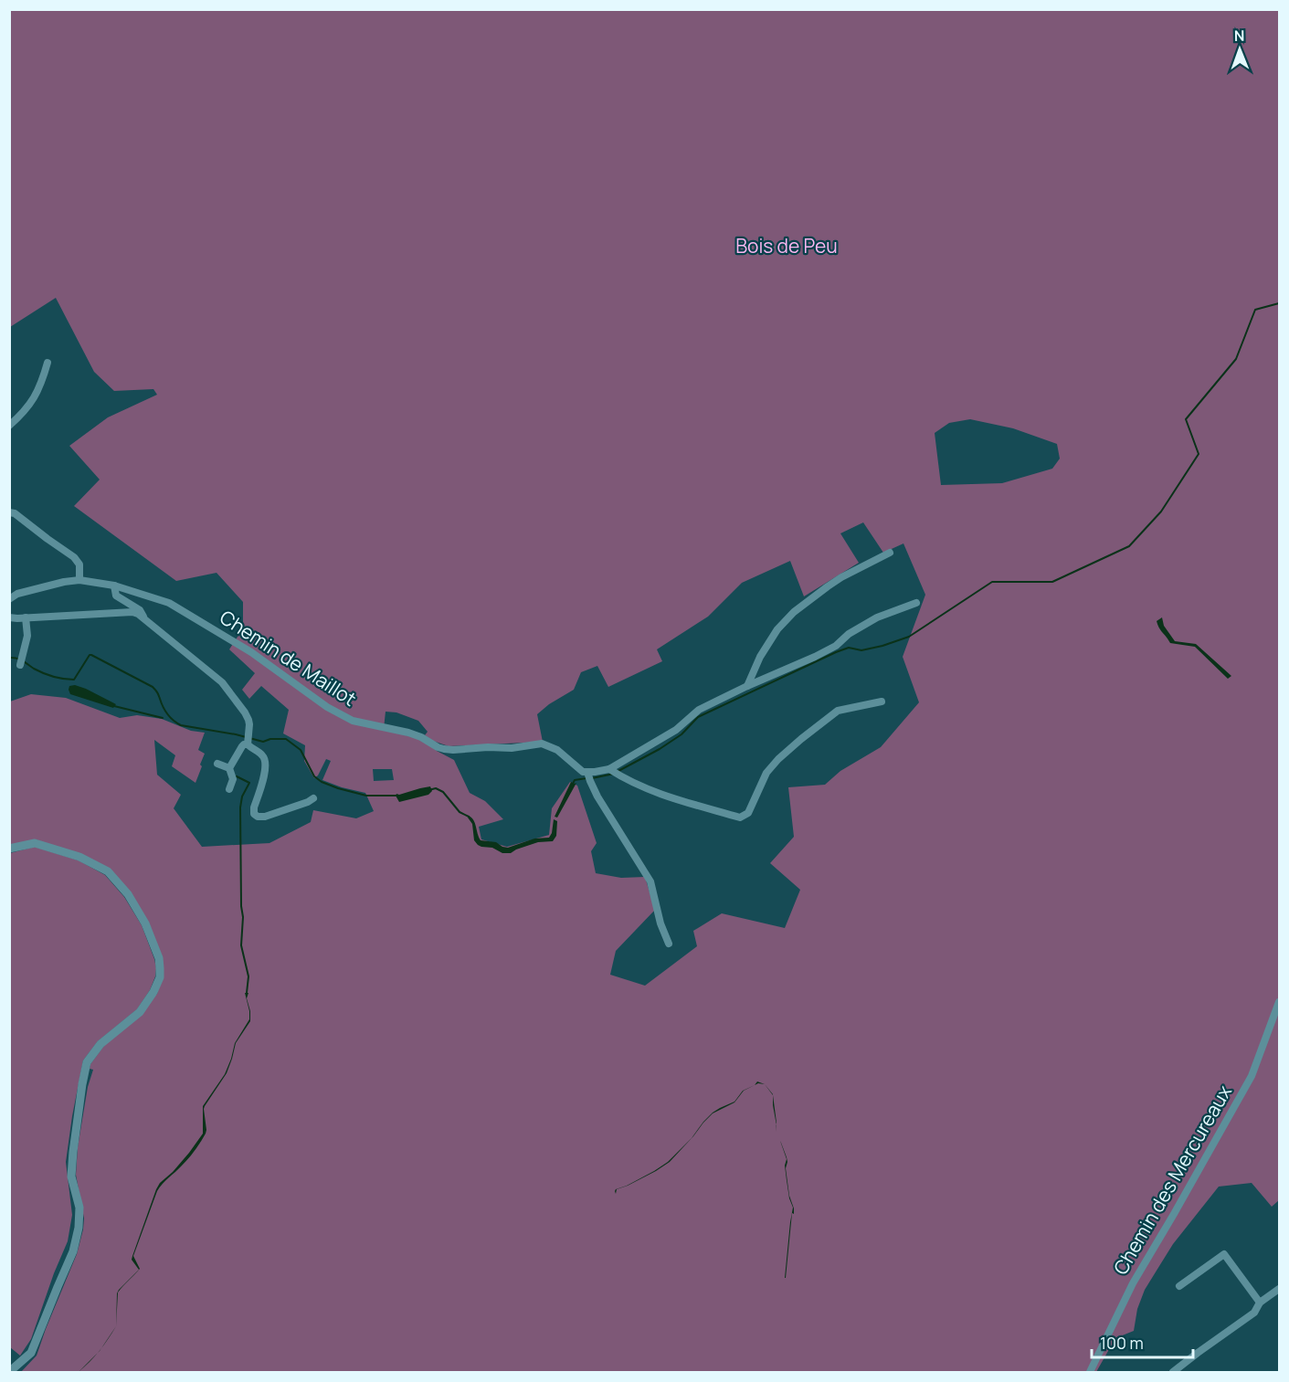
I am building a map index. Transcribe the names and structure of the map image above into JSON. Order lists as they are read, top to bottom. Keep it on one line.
{"streets":{"street":["Chemin de Maillot","Chemin des Mercureaux"]},"parks":["Bois de Peu"],"scale_bar":"100 m","north":"top"}
